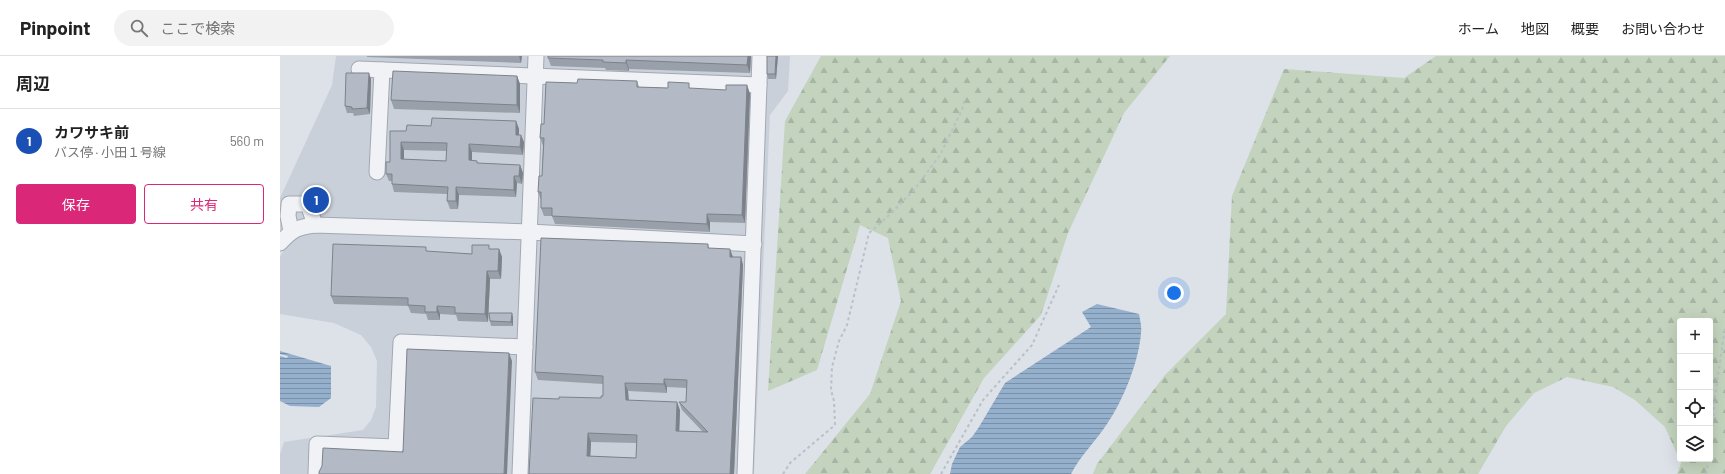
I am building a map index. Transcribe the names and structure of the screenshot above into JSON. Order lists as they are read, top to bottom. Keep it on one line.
{"page":{"header":"Pinpoint","search":"ここで検索","nav":["ホーム","地図","概要","お問い合わせ"],"heading":"周辺","list":[{"mark":"1","name":"カワサキ前","note":"バス停 · 小田１号線","value":"560 m"}],"buttons":["保存","共有"],"pins":"1","map_buttons":["+","−"]}}
